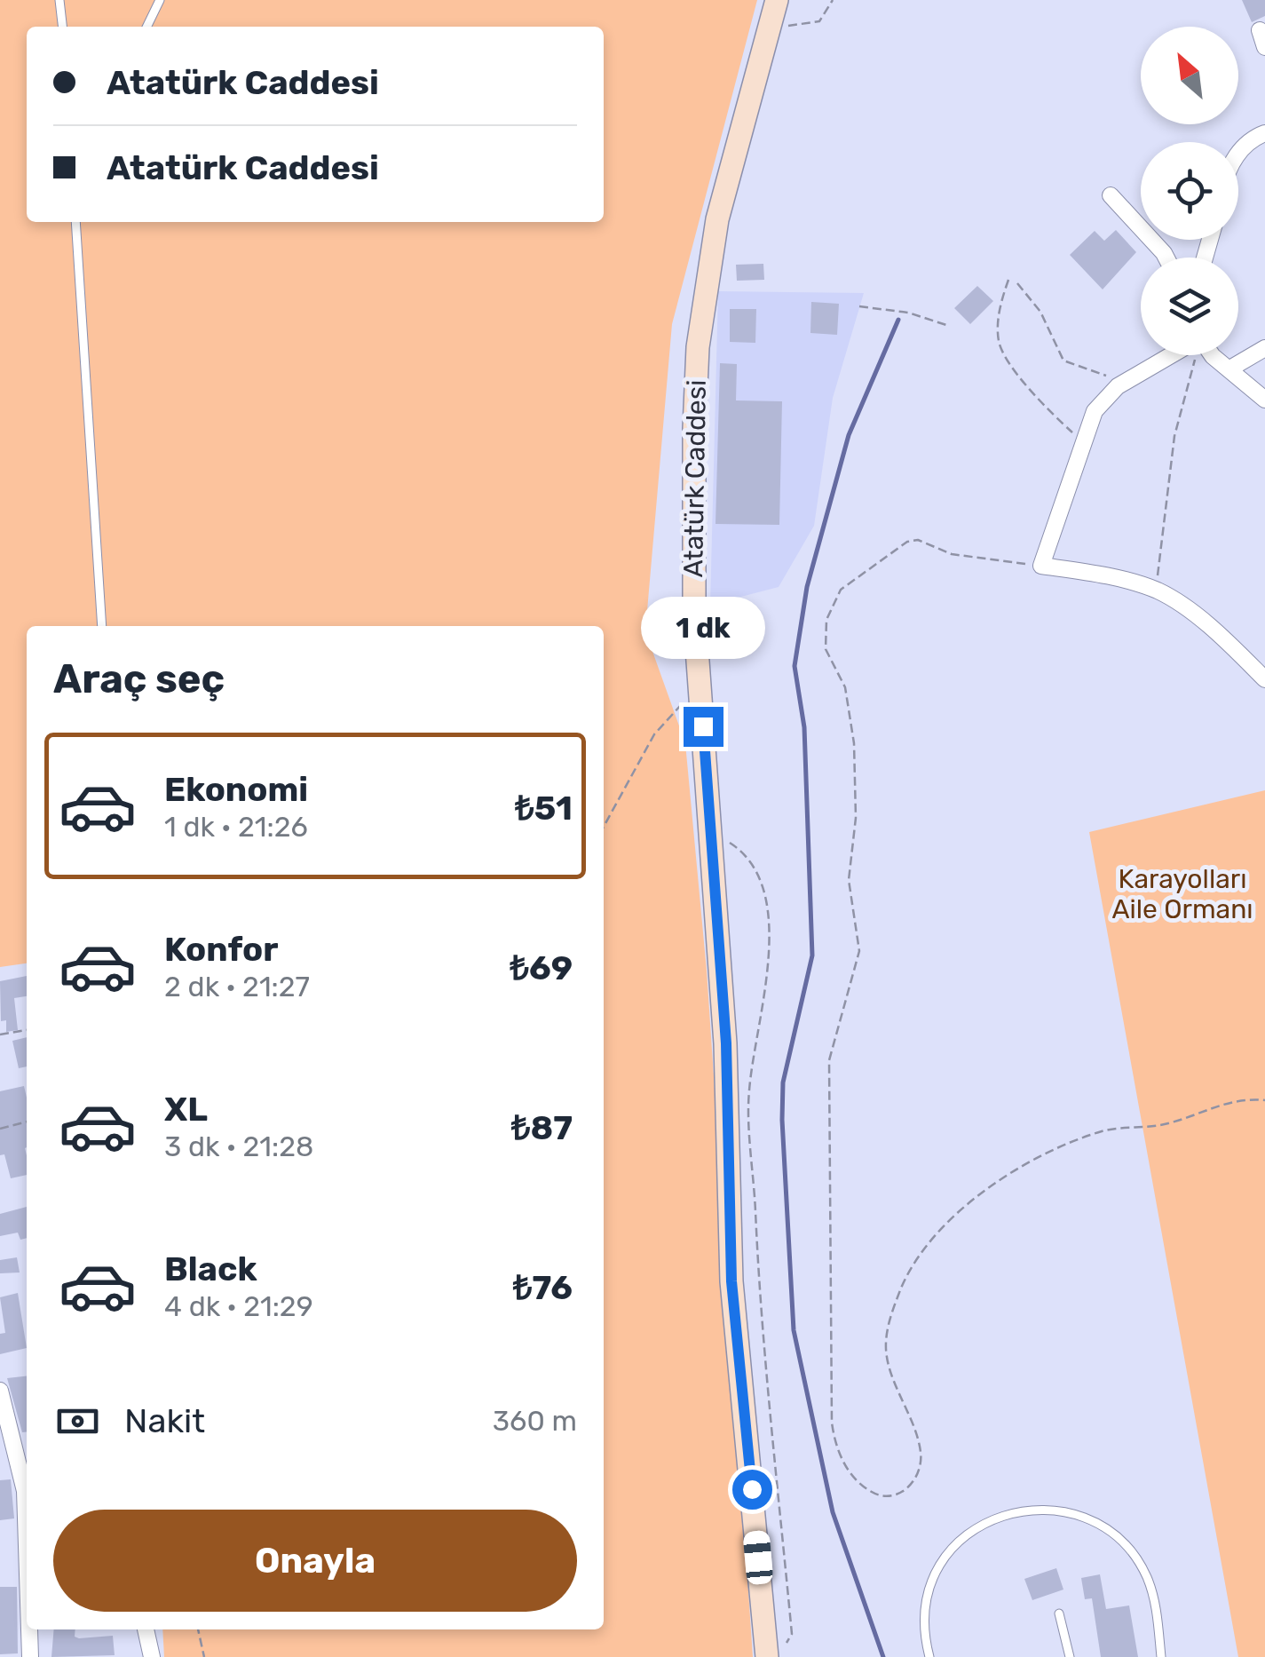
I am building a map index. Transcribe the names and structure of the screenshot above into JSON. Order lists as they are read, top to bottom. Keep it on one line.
{"streets":{"street":["Atatürk Caddesi"]},"parks":["Karayolları Aile Ormanı"],"north":"top left","page":{"banner":["Atatürk Caddesi","Atatürk Caddesi"],"bubble":"1 dk","heading":"Araç seç","list":[{"name":"Ekonomi","note":"1 dk · 21:26","value":"₺51"},{"name":"Konfor","note":"2 dk · 21:27","value":"₺69"},{"name":"XL","note":"3 dk · 21:28","value":"₺87"},{"name":"Black","note":"4 dk · 21:29","value":"₺76"}],"pay":["Nakit","360 m"],"buttons":"Onayla"}}
